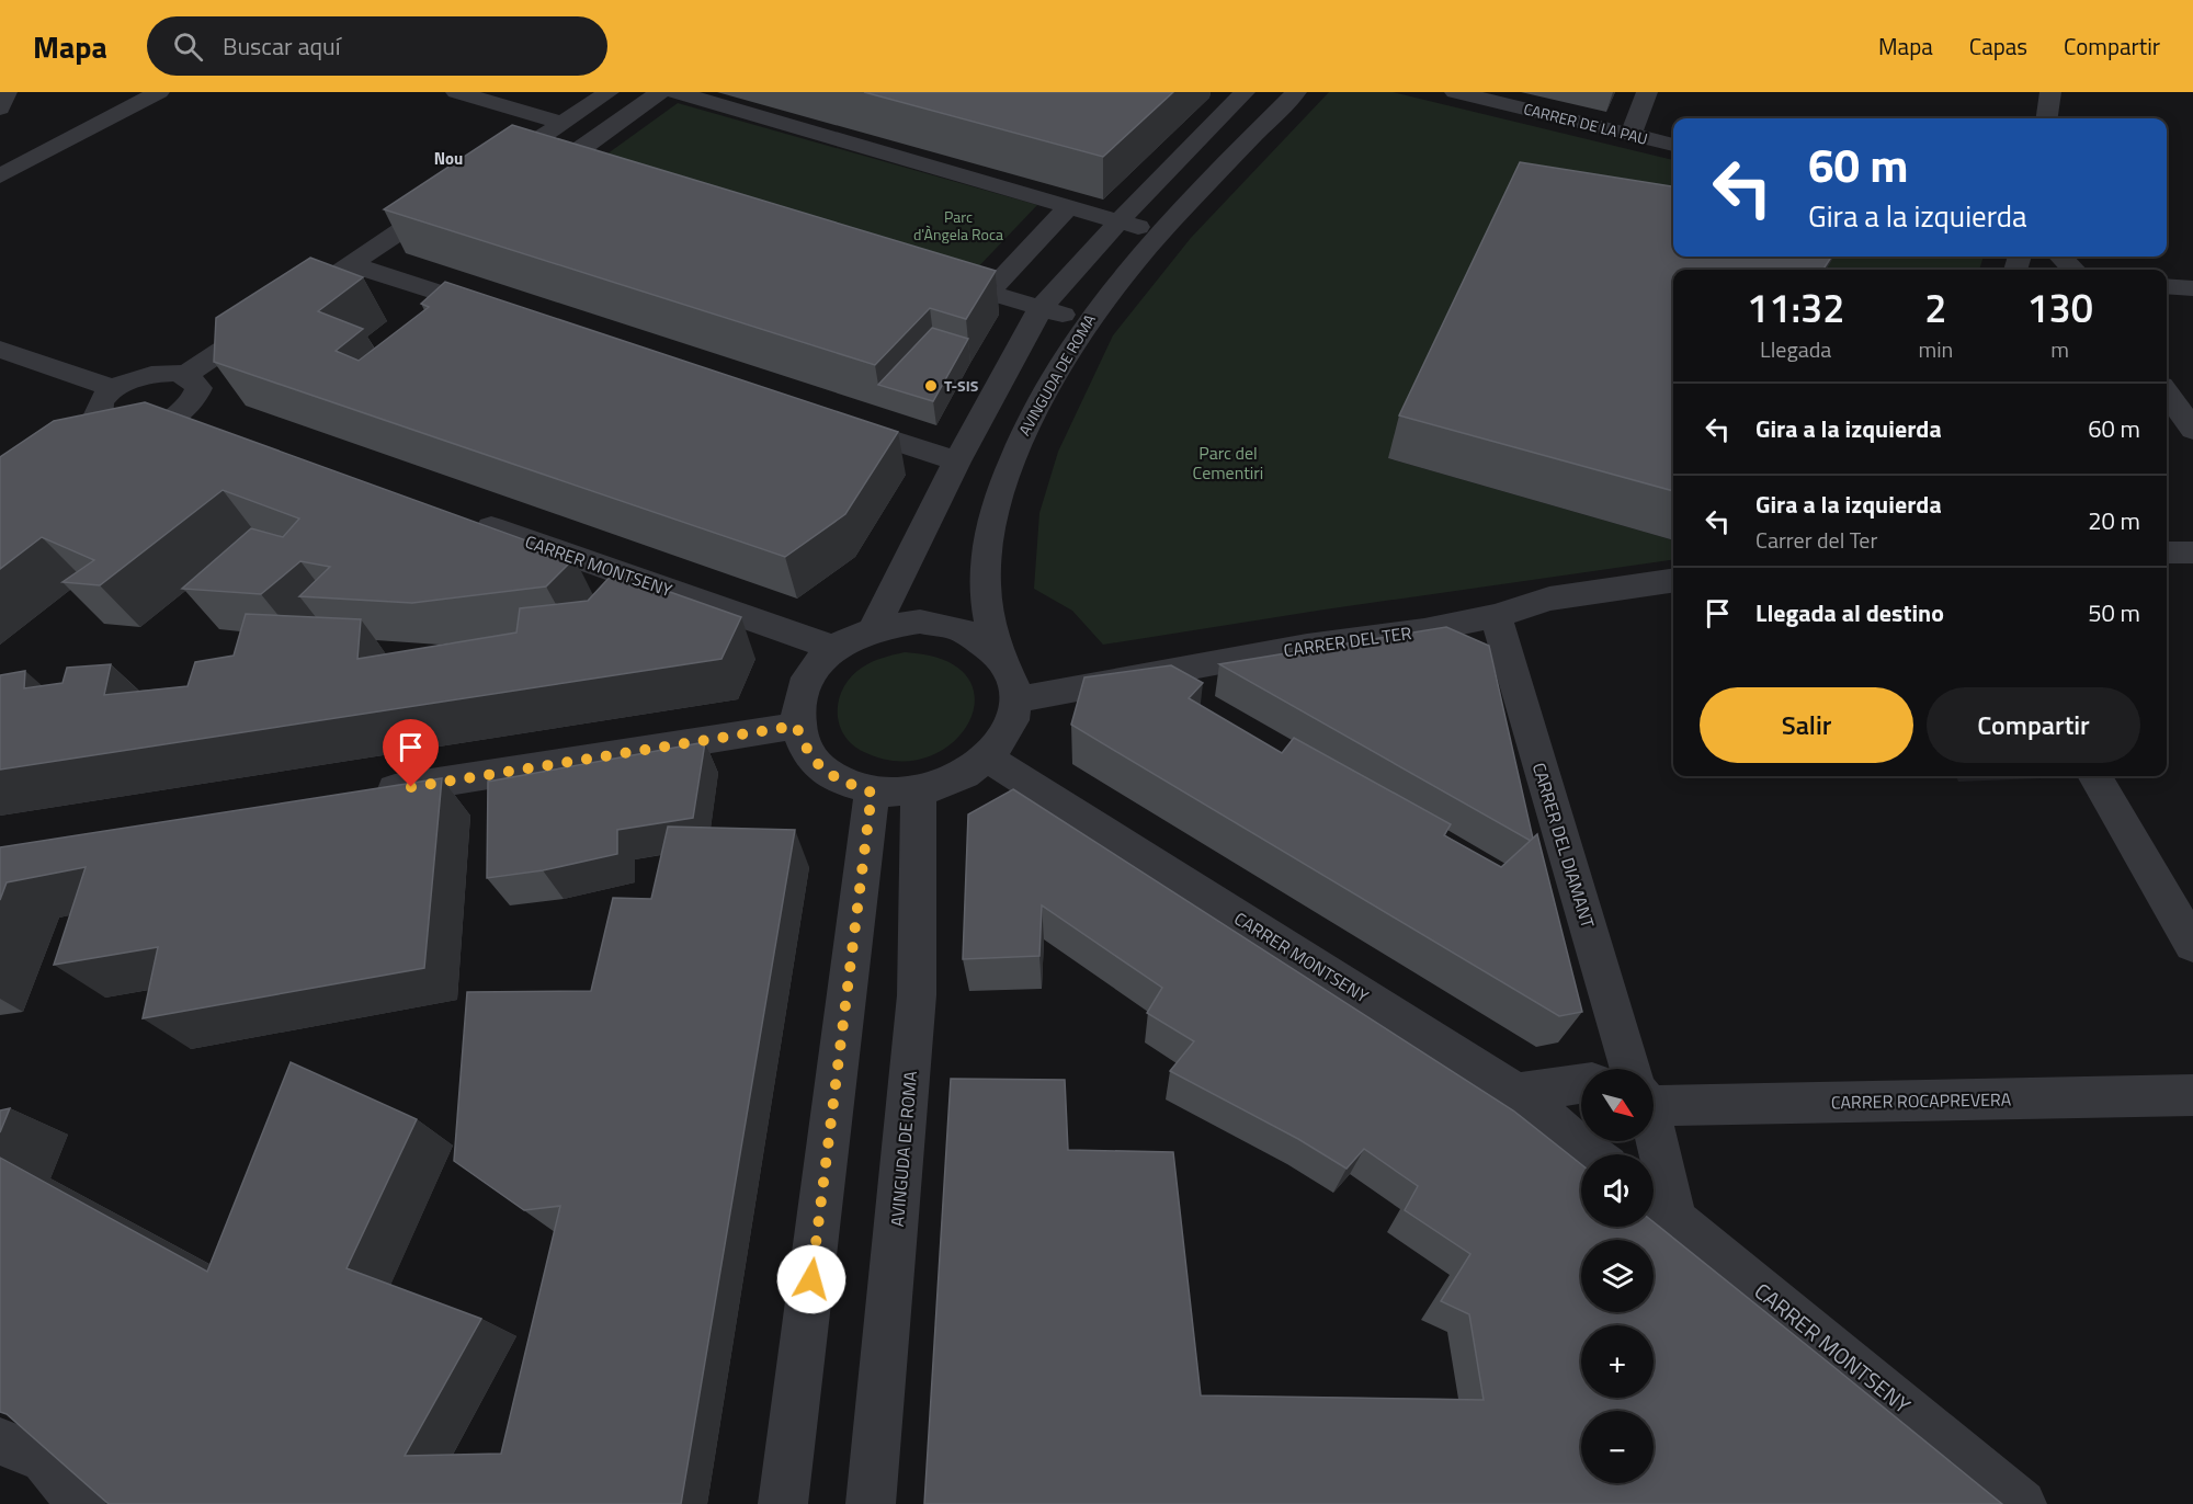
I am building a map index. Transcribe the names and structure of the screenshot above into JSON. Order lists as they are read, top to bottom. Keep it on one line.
{"streets":{"street":["CARRER DE LA PAU","AVINGUDA DE ROMA","CARRER MONTSENY","CARRER DEL TER","CARRER DEL DIAMANT","CARRER ROCAPREVERA"]},"crossings":[["AVINGUDA DE ROMA","CARRER MONTSENY"],["AVINGUDA DE ROMA","CARRER DEL TER"],["CARRER MONTSENY","CARRER DEL TER"],["CARRER MONTSENY","CARRER DEL DIAMANT"],["CARRER DEL TER","CARRER DEL DIAMANT"]],"districts":["Nou"],"parks":["Parc d'Àngela Roca","Parc del Cementiri"],"places":["T-SIS"],"north":"bottom right","page":{"header":"Mapa","search":"Buscar aquí","nav":["Mapa","Capas","Compartir"],"turn":["60 m","Gira a la izquierda"],"eta":["11:32","Llegada","2","min","130","m"],"list":[{"name":"Gira a la izquierda","value":"60 m"},{"name":"Gira a la izquierda","note":"Carrer del Ter","value":"20 m"},{"name":"Llegada al destino","value":"50 m"}],"buttons":["Salir","Compartir"],"map_buttons":["+","−"]}}
